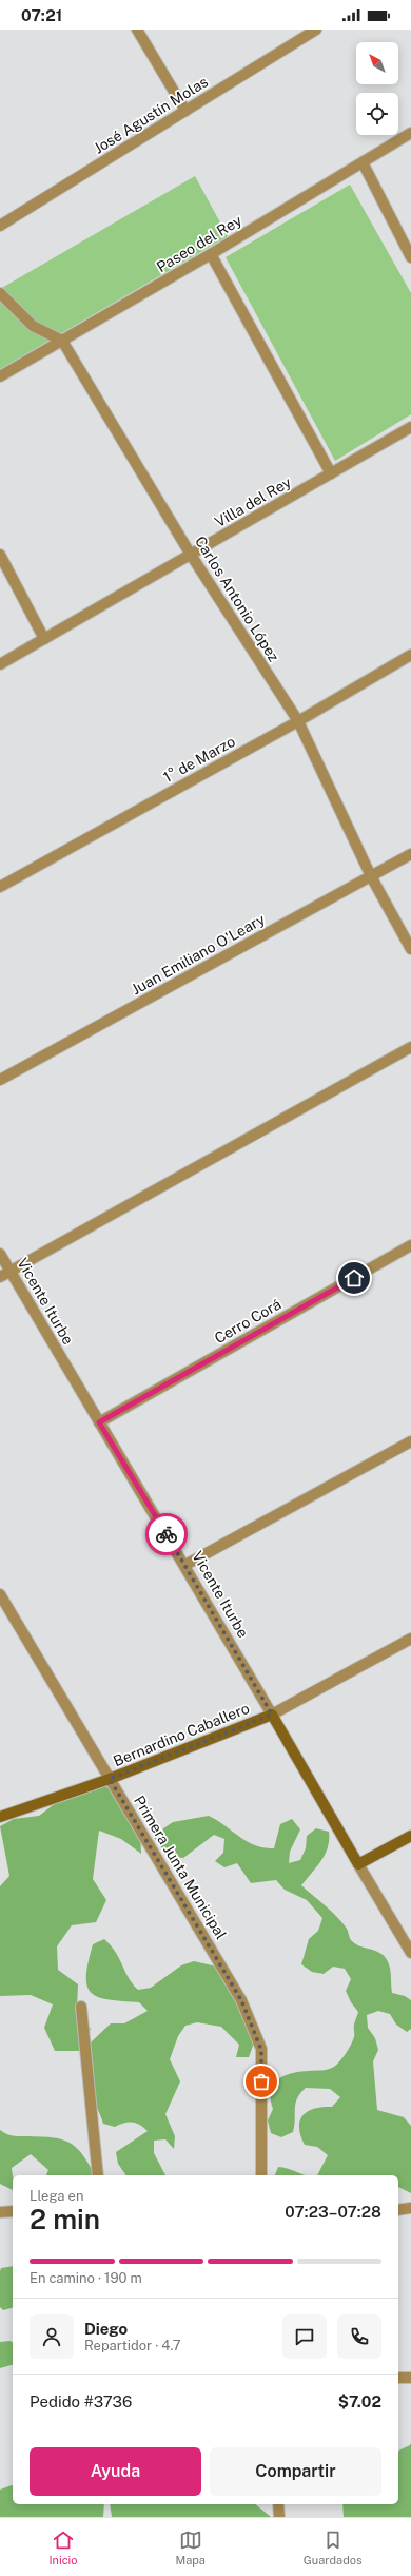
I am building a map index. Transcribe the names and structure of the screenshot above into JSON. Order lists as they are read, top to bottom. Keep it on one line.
{"streets":{"street":["José Agustín Molas","Paseo del Rey","Villa del Rey","Carlos Antonio López","1° de Marzo","Juan Emiliano O'Leary","Vicente Iturbe","Cerro Corá","Bernardino Caballero","Primera Junta Municipal"]},"crossings":[["Paseo del Rey","Carlos Antonio López"],["Villa del Rey","Carlos Antonio López"],["Carlos Antonio López","1° de Marzo"],["Carlos Antonio López","Juan Emiliano O'Leary"],["Vicente Iturbe","Cerro Corá"],["Vicente Iturbe","Bernardino Caballero"],["Bernardino Caballero","Primera Junta Municipal"]],"north":"top left","page":{"status":"07:21","heading":["2 min","Llega en","07:23–07:28"],"panel":["Diego","Repartidor · 4.7","Pedido #3736","$7.02"],"bar":"En camino · 190 m","buttons":["Ayuda","Compartir"],"tabs":["Inicio","Mapa","Guardados"]}}
